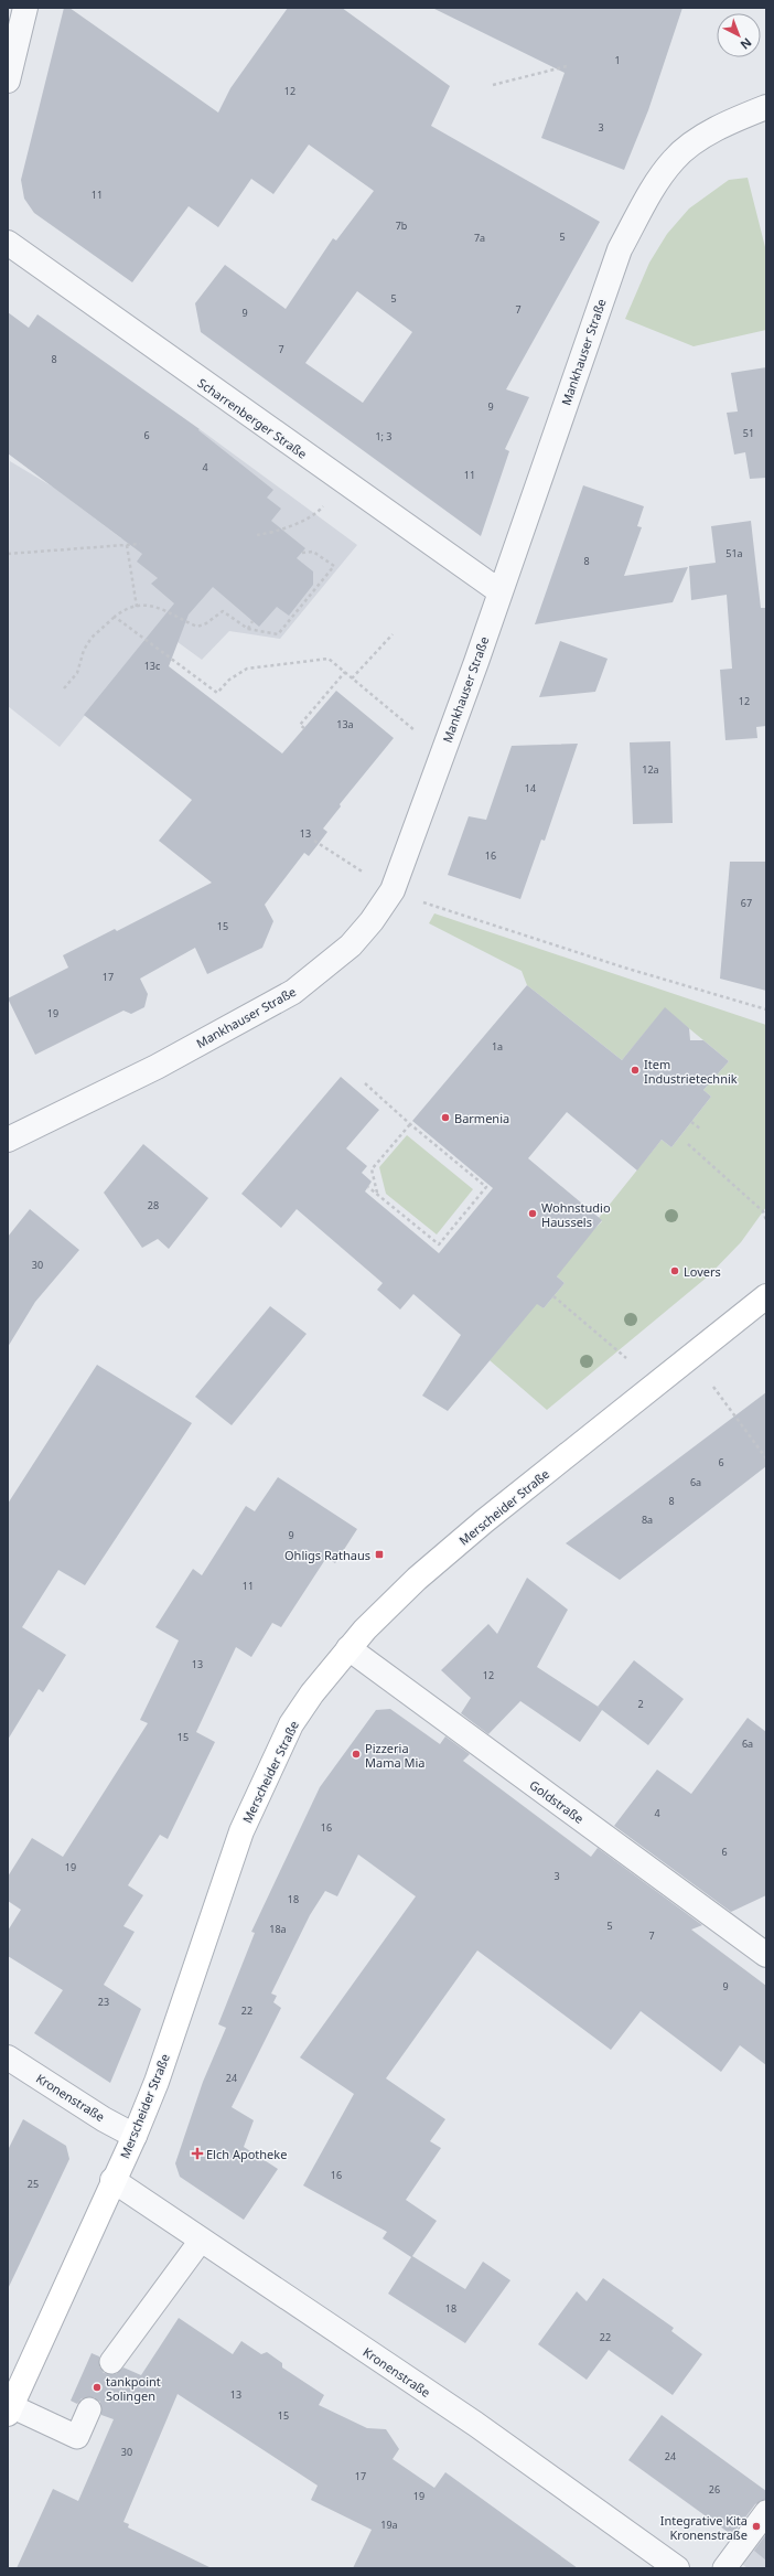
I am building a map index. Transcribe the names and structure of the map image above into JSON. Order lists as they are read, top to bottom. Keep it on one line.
{"streets":{"main road":["Merscheider Straße"],"street":["Mankhauser Straße","Scharrenberger Straße","Goldstraße","Kronenstraße"]},"crossings":[["Mankhauser Straße","Scharrenberger Straße"],["Merscheider Straße","Goldstraße"],["Merscheider Straße","Kronenstraße"]],"places":{"other":["Item Industrietechnik","Barmenia","Wohnstudio Haussels","Lovers","Pizzeria Mama Mia","tankpoint Solingen","Integrative Kita Kronenstraße"],"transit":["Ohligs Rathaus"],"health":["Elch Apotheke"]},"house_numbers":["1","12","3","11","7b","5","7a","5","7","9","7","8","9","51","6","1; 3","4","11","51a","8","13c","12","13a","12a","14","13","16","67","15","17","19","1a","28","30","6","6a","8","8a","9","11","13","12","2","15","6a","4","16","6","19","3","18","5","18a","7","9","23","22","24","16","25","18","22","13","15","30","24","17","26","19","19a"],"north":"bottom right"}
